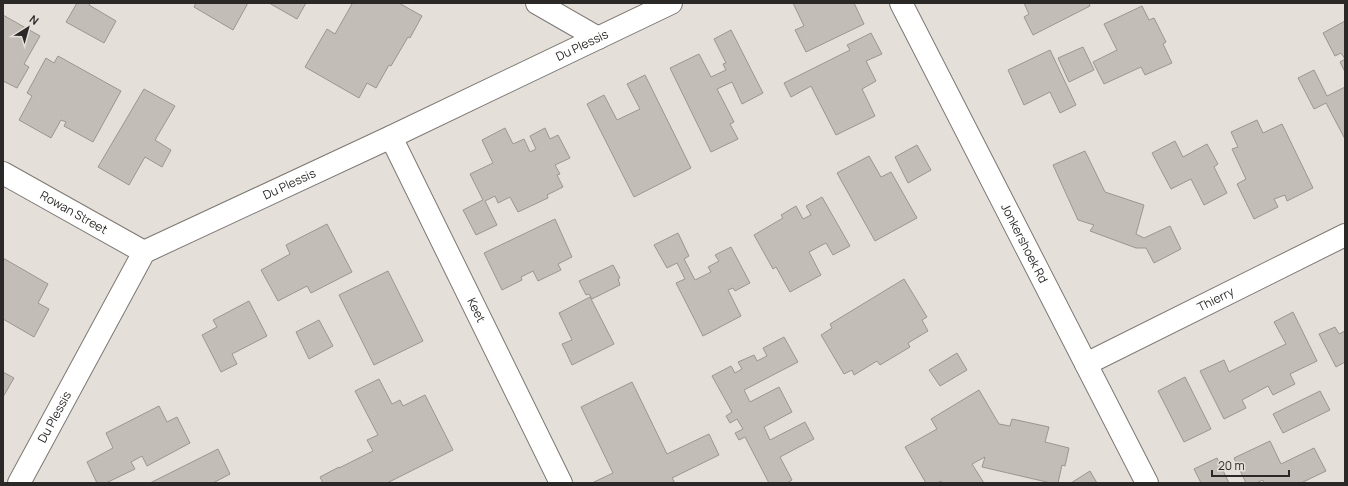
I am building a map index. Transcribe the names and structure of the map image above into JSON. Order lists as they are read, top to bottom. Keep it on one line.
{"streets":{"street":["Du Plessis","Rowan Street","Jonkershoek Rd","Thierry","Keet"]},"crossings":[["Du Plessis","Rowan Street"],["Du Plessis","Keet"],["Jonkershoek Rd","Thierry"]],"scale_bar":"20 m","north":"top right"}
